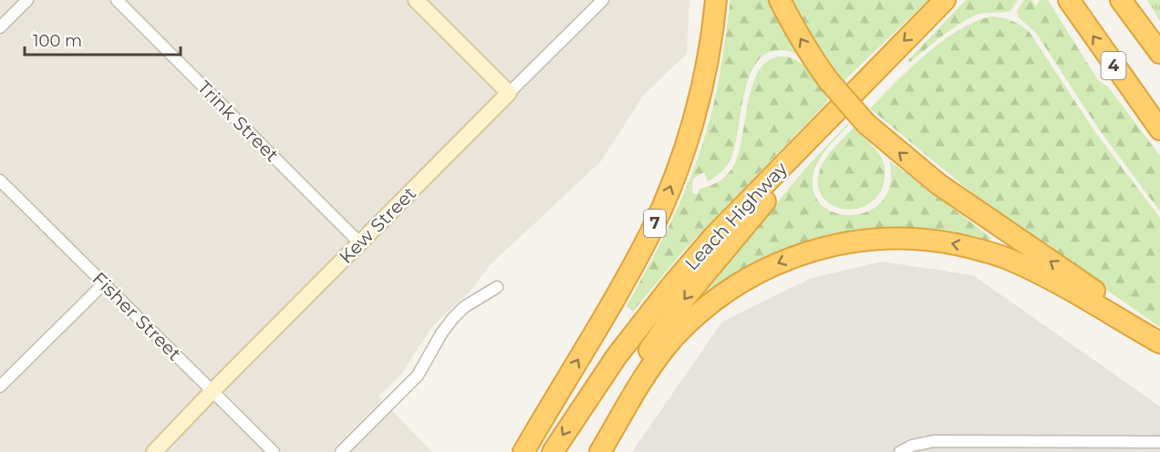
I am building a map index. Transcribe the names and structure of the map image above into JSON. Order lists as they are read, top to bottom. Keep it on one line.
{"streets":{"highway":["4","Leach Highway","7"],"street":["Trink Street","Kew Street","Fisher Street"]},"crossings":[["Trink Street","Kew Street"],["Kew Street","Fisher Street"]],"scale_bar":"100 m"}
